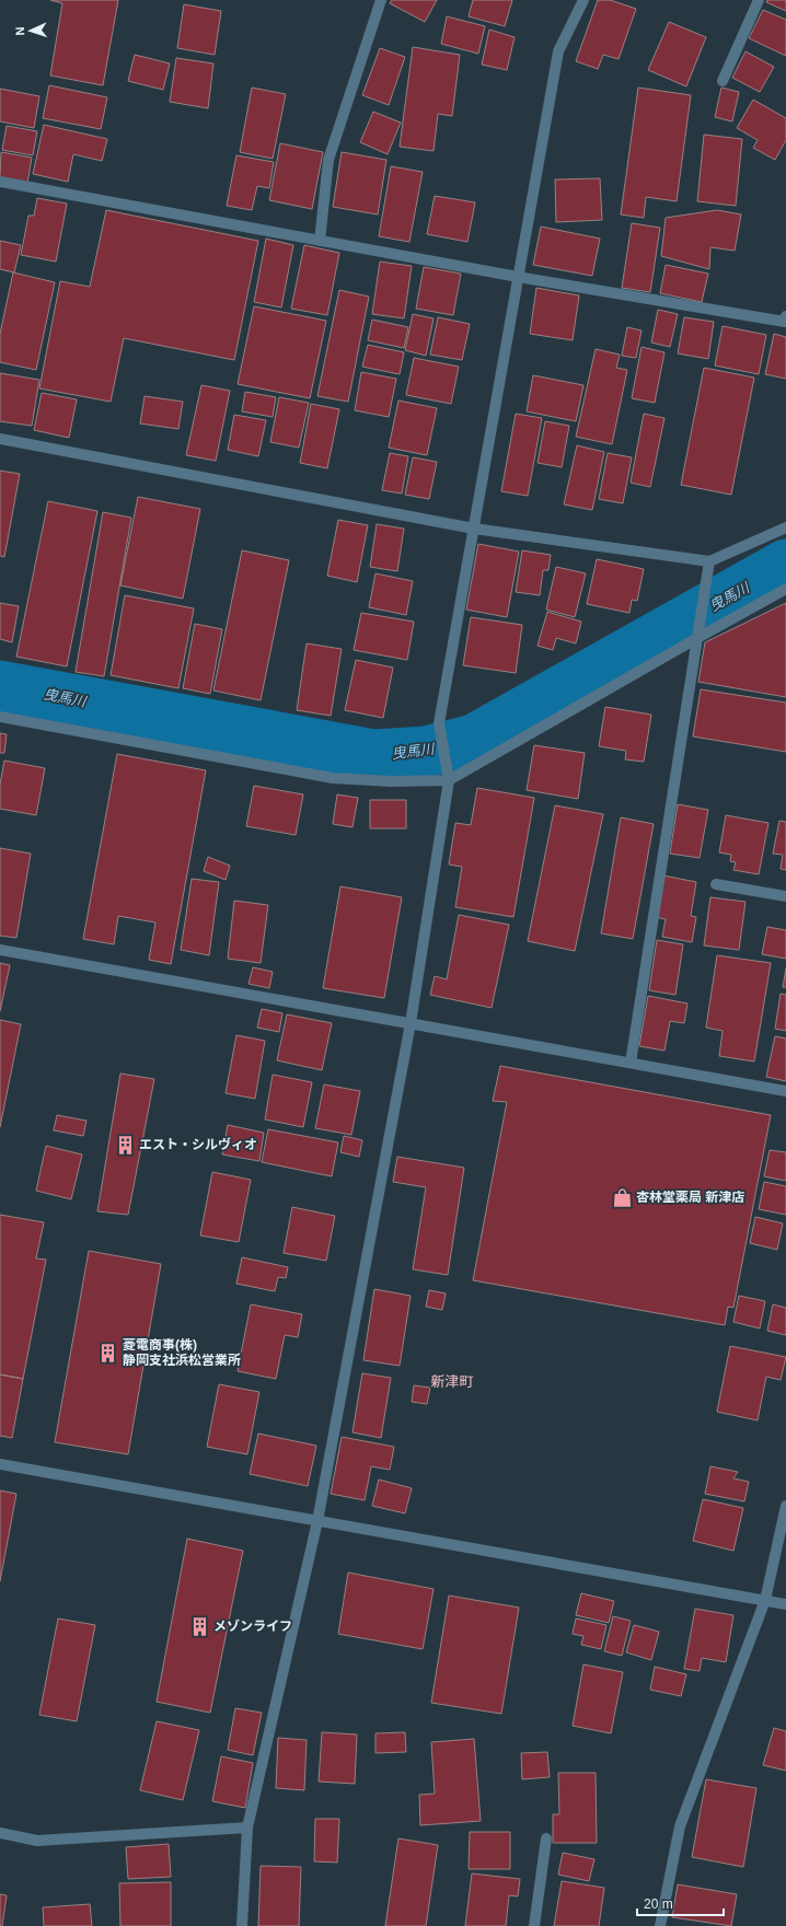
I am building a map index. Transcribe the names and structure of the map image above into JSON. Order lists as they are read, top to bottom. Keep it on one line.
{"districts":["新津町"],"water":["曳馬川"],"places":{"building":["エスト・シルヴィオ","菱電商事(株) 静岡支社浜松営業所","メゾンライフ"],"shop":["杏林堂薬局 新津店"]},"scale_bar":"20 m","north":"left"}
